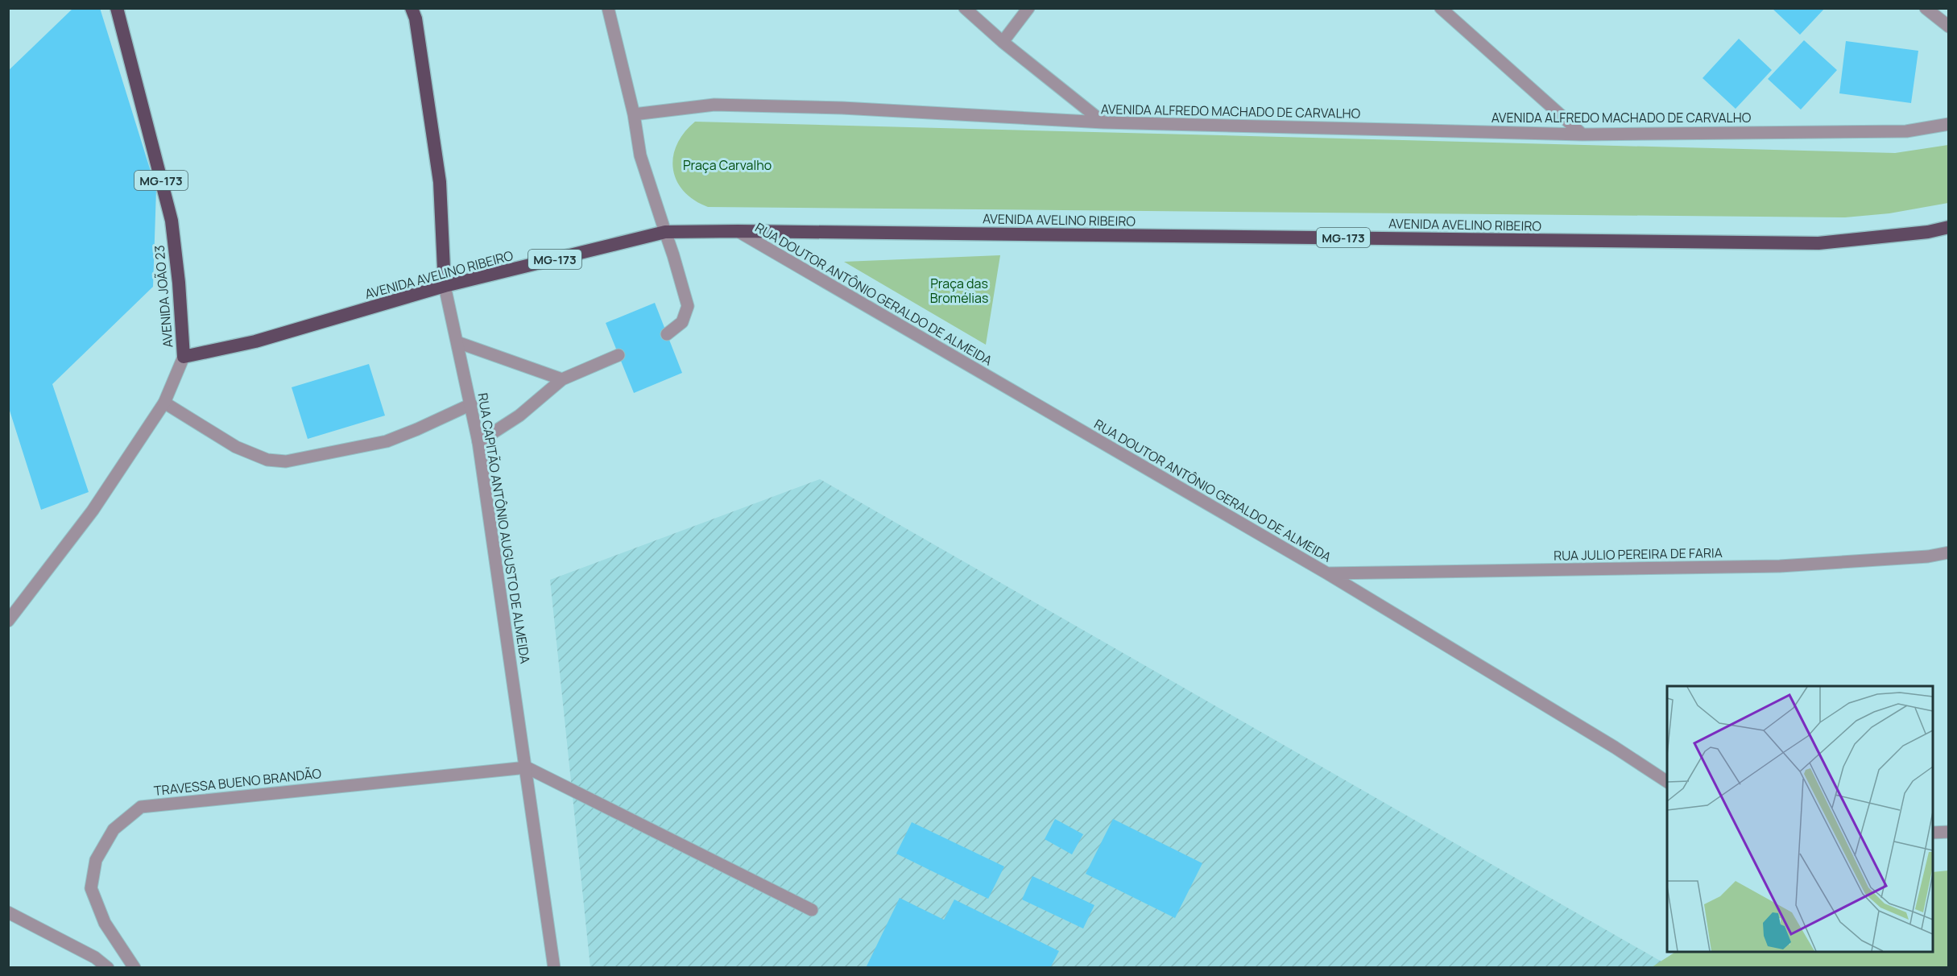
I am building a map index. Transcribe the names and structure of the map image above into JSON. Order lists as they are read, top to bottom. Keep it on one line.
{"streets":{"highway":["MG-173","AVENIDA AVELINO RIBEIRO","AVENIDA JOÃO 23","RUA CAPITÃO ANTÔNIO AUGUSTO DE ALMEIDA"],"street":["AVENIDA ALFREDO MACHADO DE CARVALHO","RUA DOUTOR ANTÔNIO GERALDO DE ALMEIDA","RUA JULIO PEREIRA DE FARIA","TRAVESSA BUENO BRANDÃO"]},"crossings":[["AVENIDA AVELINO RIBEIRO","RUA DOUTOR ANTÔNIO GERALDO DE ALMEIDA"],["AVENIDA AVELINO RIBEIRO","AVENIDA JOÃO 23"],["AVENIDA AVELINO RIBEIRO","RUA CAPITÃO ANTÔNIO AUGUSTO DE ALMEIDA"],["RUA DOUTOR ANTÔNIO GERALDO DE ALMEIDA","RUA JULIO PEREIRA DE FARIA"],["RUA CAPITÃO ANTÔNIO AUGUSTO DE ALMEIDA","TRAVESSA BUENO BRANDÃO"]],"parks":["Praça Carvalho","Praça das Bromélias"]}
